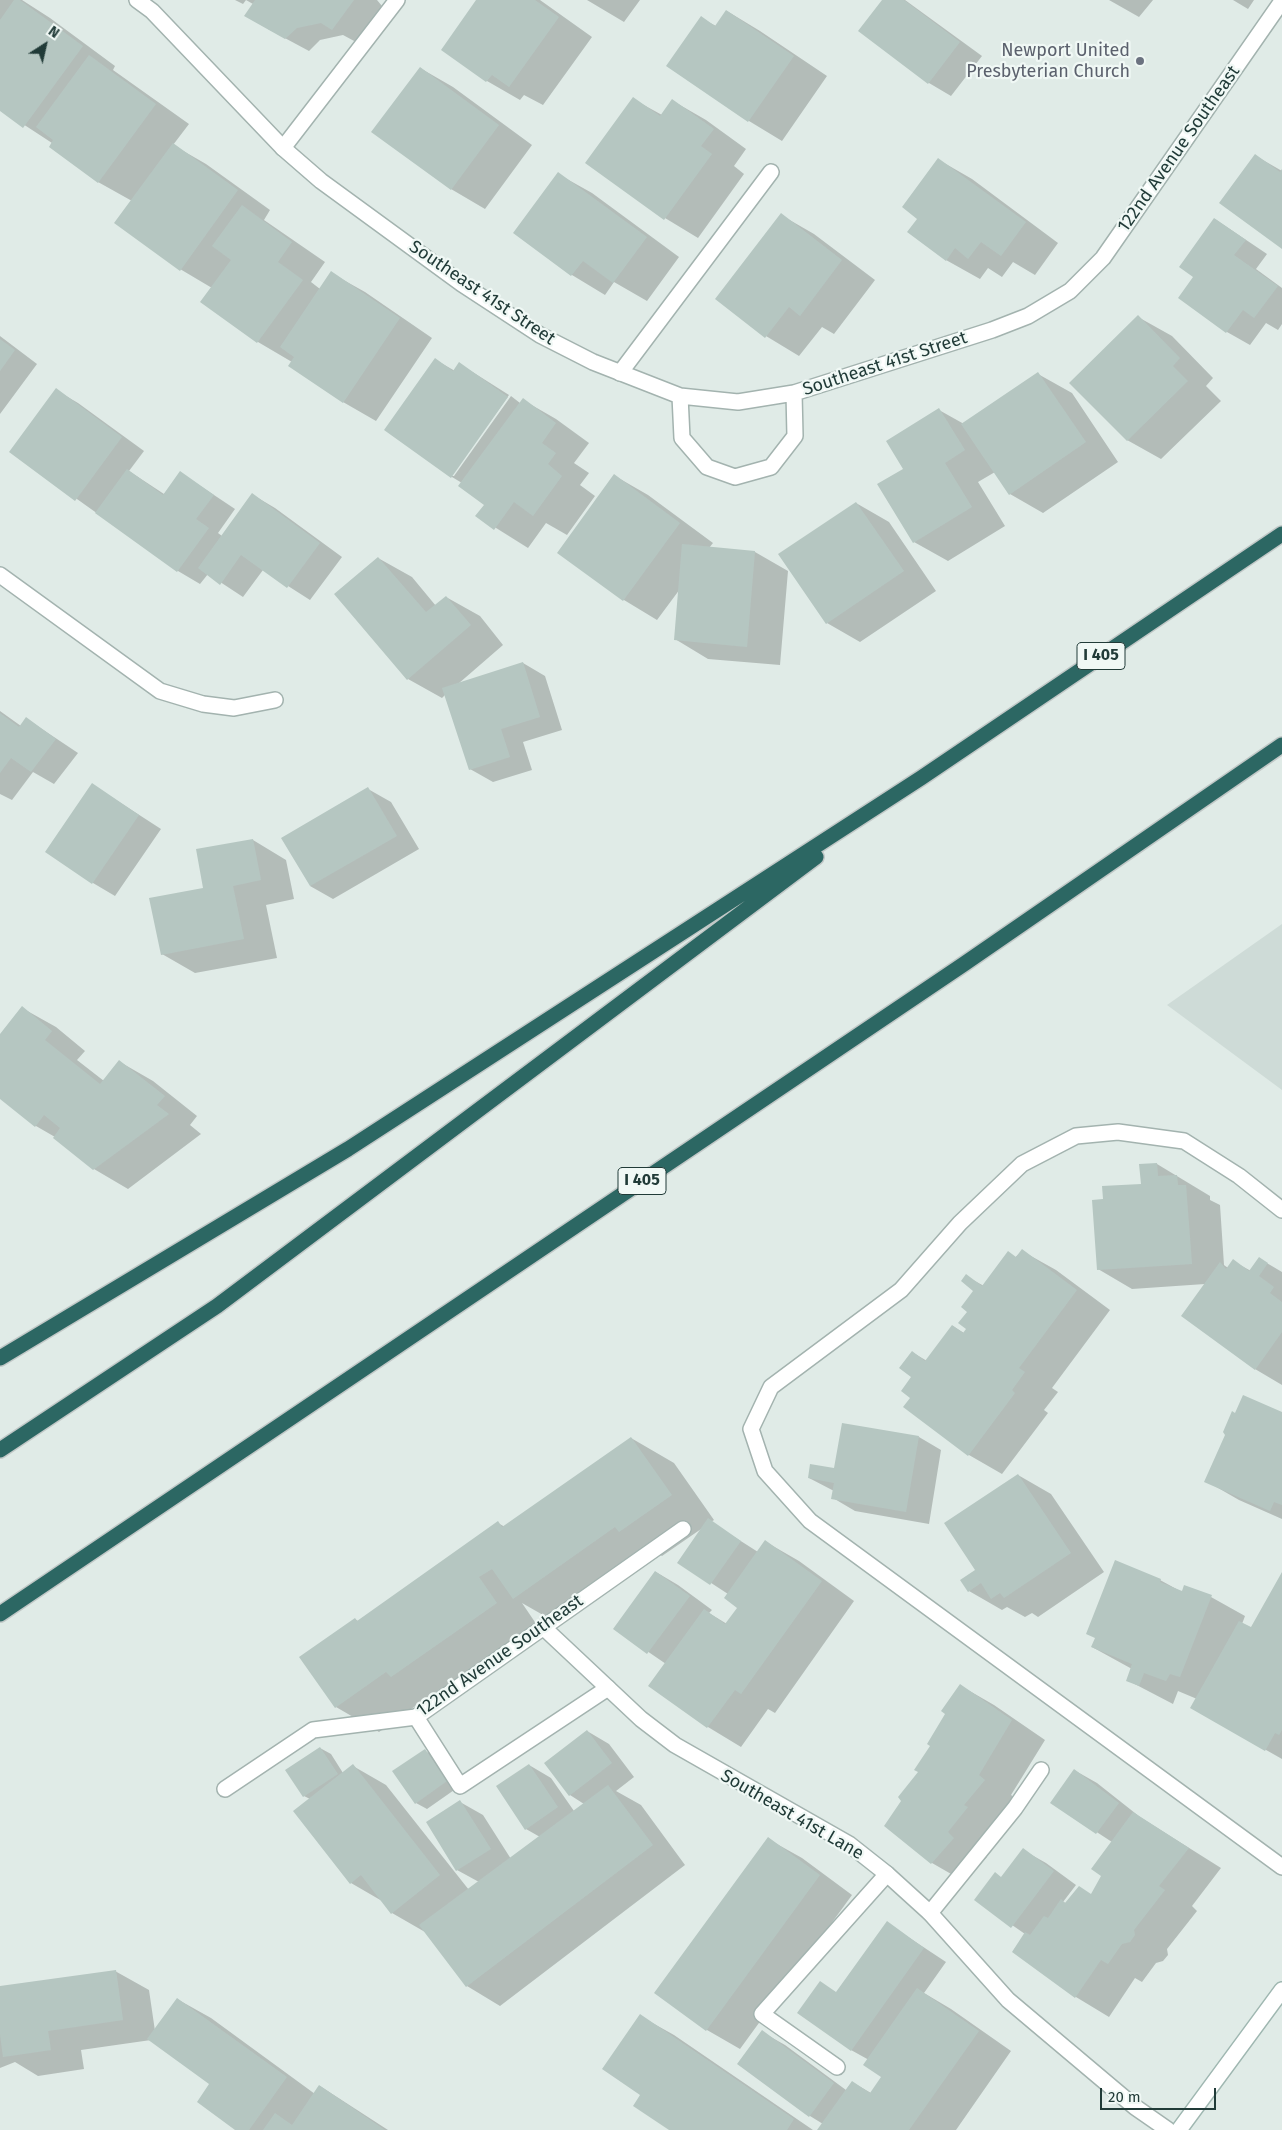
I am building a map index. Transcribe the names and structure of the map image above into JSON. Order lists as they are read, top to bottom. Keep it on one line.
{"streets":{"highway":["I 405"],"street":["122nd Avenue Southeast","Southeast 41st Street","Southeast 41st Lane"]},"crossings":[["122nd Avenue Southeast","Southeast 41st Street"],["122nd Avenue Southeast","Southeast 41st Lane"]],"places":["Newport United Presbyterian Church"],"scale_bar":"20 m","north":"top right"}
